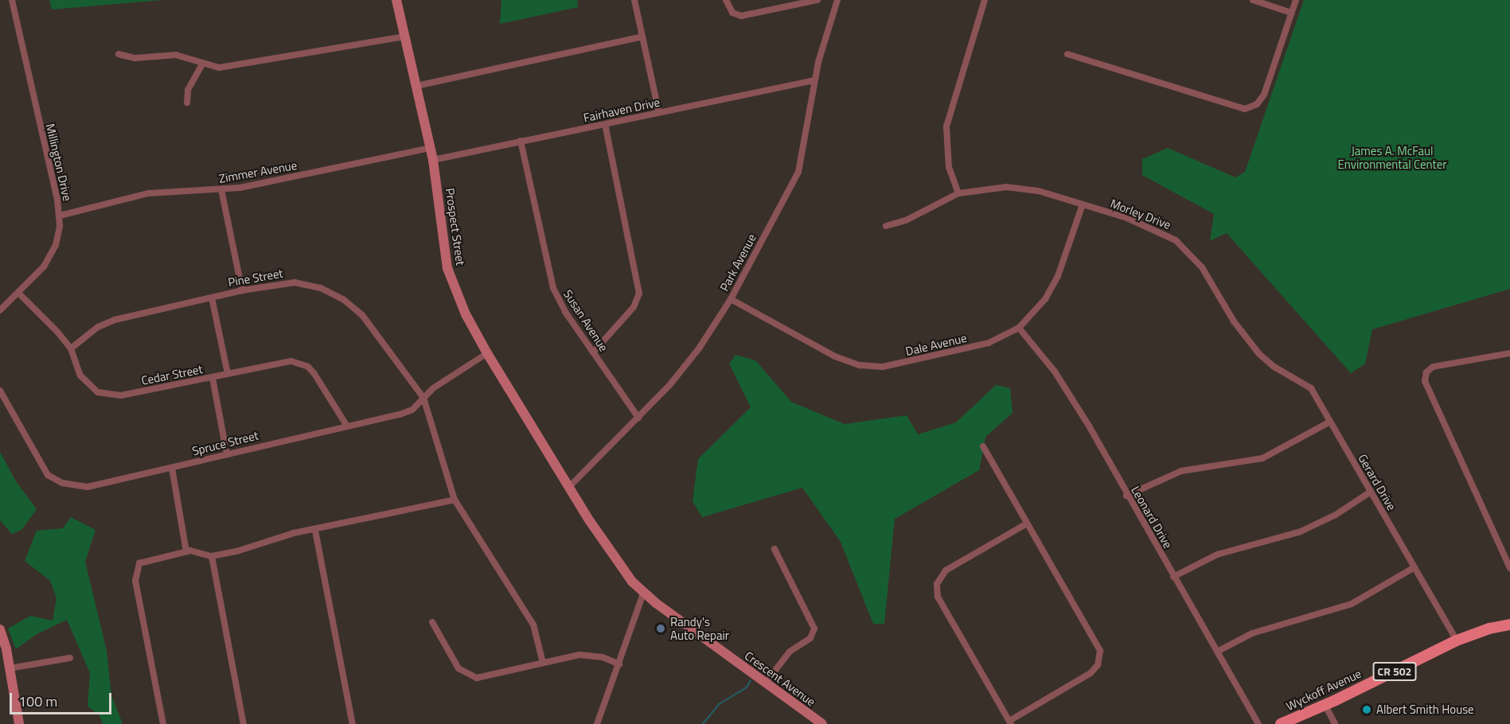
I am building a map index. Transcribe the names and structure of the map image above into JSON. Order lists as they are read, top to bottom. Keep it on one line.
{"streets":{"main road":["Prospect Street","CR 502","Crescent Avenue","Wyckoff Avenue"],"street":["Fairhaven Drive","Millington Drive","Zimmer Avenue","Morley Drive","Park Avenue","Pine Street","Susan Avenue","Dale Avenue","Cedar Street","Spruce Street","Gerard Drive","Leonard Drive"]},"crossings":[["Fairhaven Drive","Prospect Street"],["Fairhaven Drive","Park Avenue"],["Fairhaven Drive","Susan Avenue"],["Millington Drive","Zimmer Avenue"],["Millington Drive","Cedar Street"],["Zimmer Avenue","Prospect Street"],["Morley Drive","Dale Avenue"],["Morley Drive","Gerard Drive"],["Prospect Street","Park Avenue"],["Prospect Street","Spruce Street"],["Prospect Street","Crescent Avenue"],["Park Avenue","Susan Avenue"],["Park Avenue","Dale Avenue"],["Park Avenue","Crescent Avenue"],["Pine Street","Cedar Street"],["Pine Street","Spruce Street"],["Dale Avenue","Leonard Drive"],["Cedar Street","Spruce Street"],["Gerard Drive","Wyckoff Avenue"]],"parks":["James A. McFaul Environmental Center"],"places":["Randy's Auto Repair","Albert Smith House"],"scale_bar":"100 m"}
